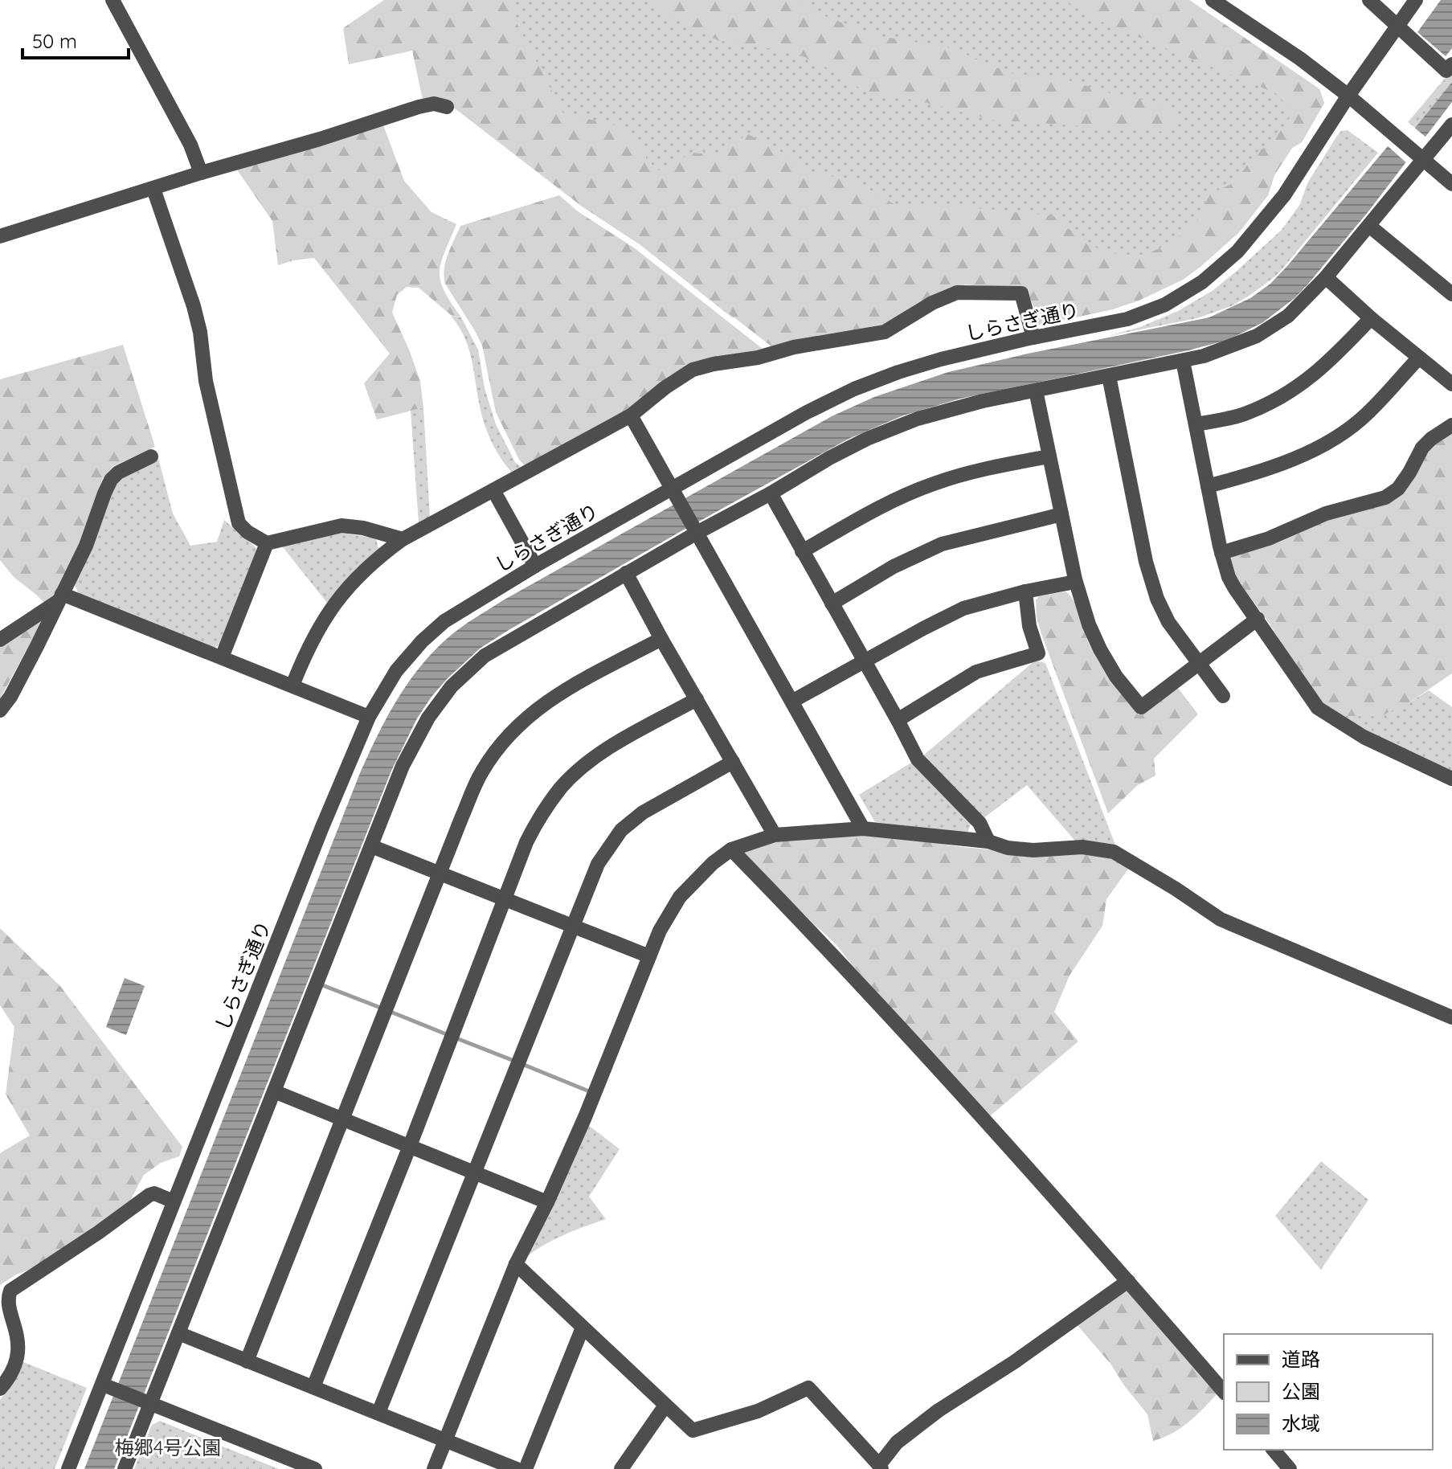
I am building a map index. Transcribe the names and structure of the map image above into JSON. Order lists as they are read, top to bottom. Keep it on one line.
{"streets":{"street":["しらさぎ通り"]},"parks":["梅郷4号公園"],"legend":["道路","公園","水域"],"scale_bar":"50 m"}
